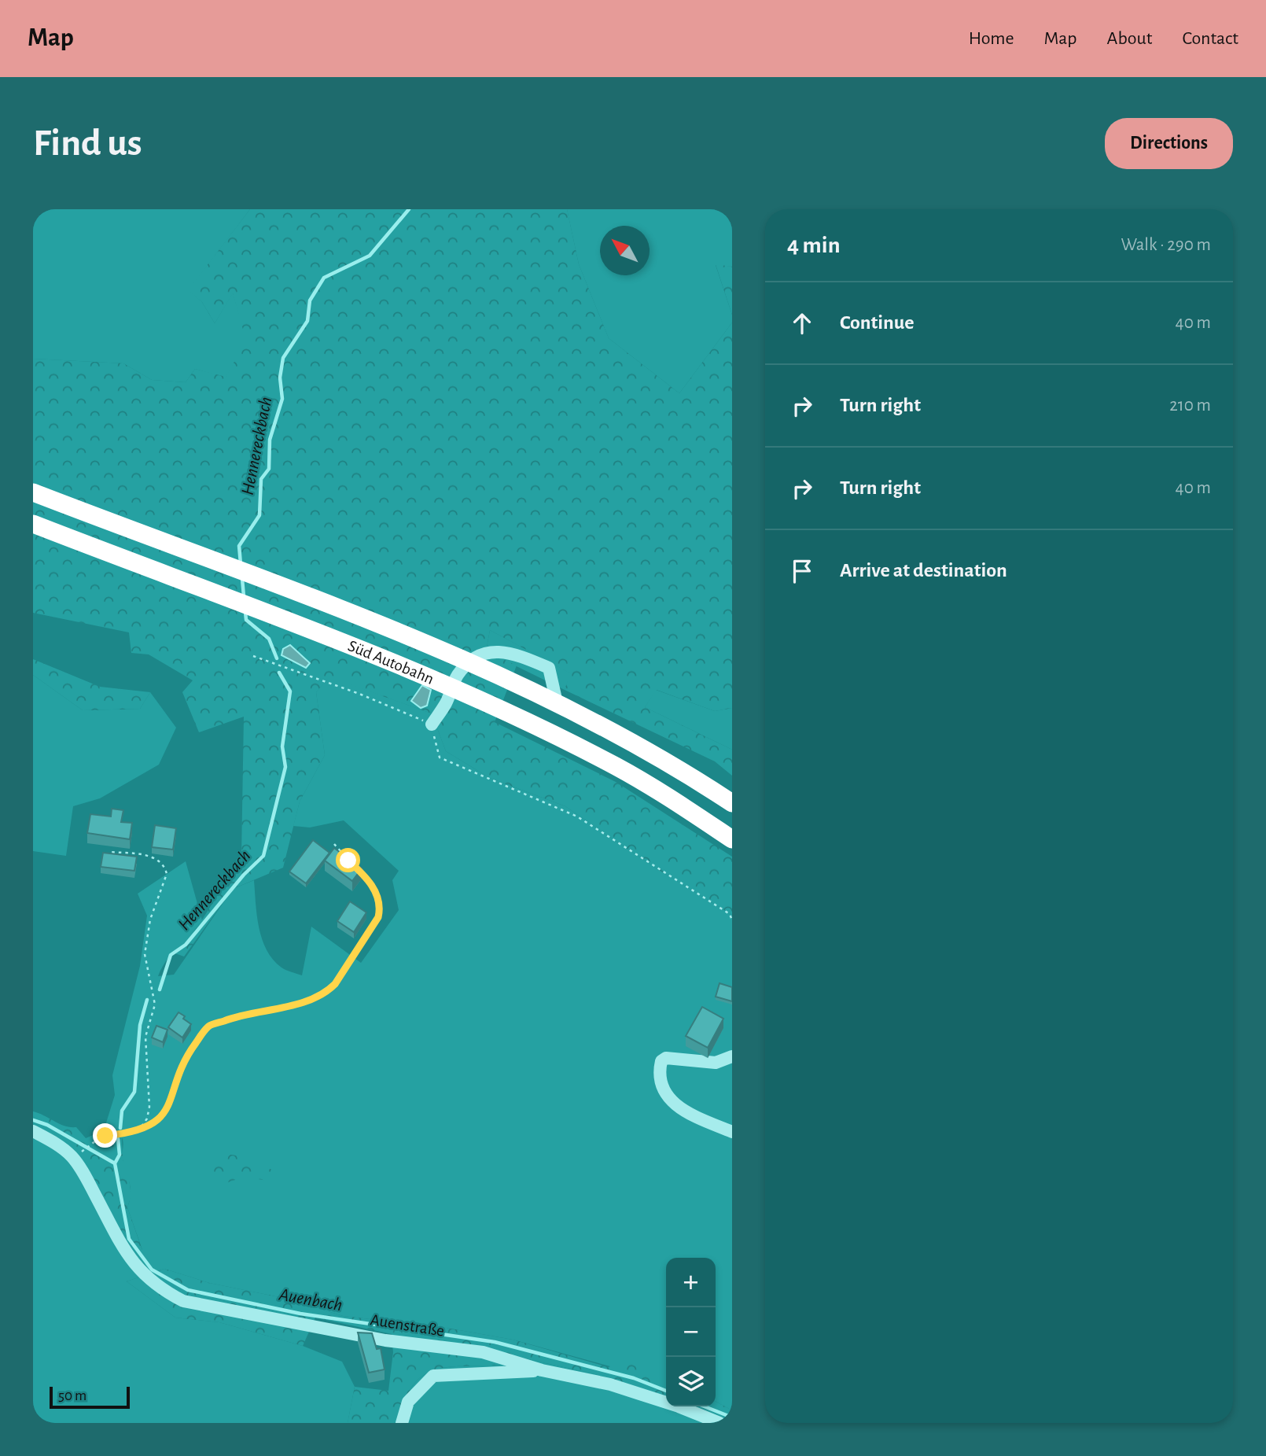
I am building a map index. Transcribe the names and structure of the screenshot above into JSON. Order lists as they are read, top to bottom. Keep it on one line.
{"streets":{"highway":["Süd Autobahn"],"street":["Auenstraße"]},"water":["Hennereckbach","Auenbach"],"scale_bar":"50 m","north":"top left","page":{"header":"Map","nav":["Home","Map","About","Contact"],"buttons":"Directions","title":"Find us","heading":["4 min","Walk · 290 m"],"list":[["Continue","40 m"],["Turn right","210 m"],["Turn right","40 m"],"Arrive at destination"],"map_buttons":["+","−"],"scale":"50 m"}}
